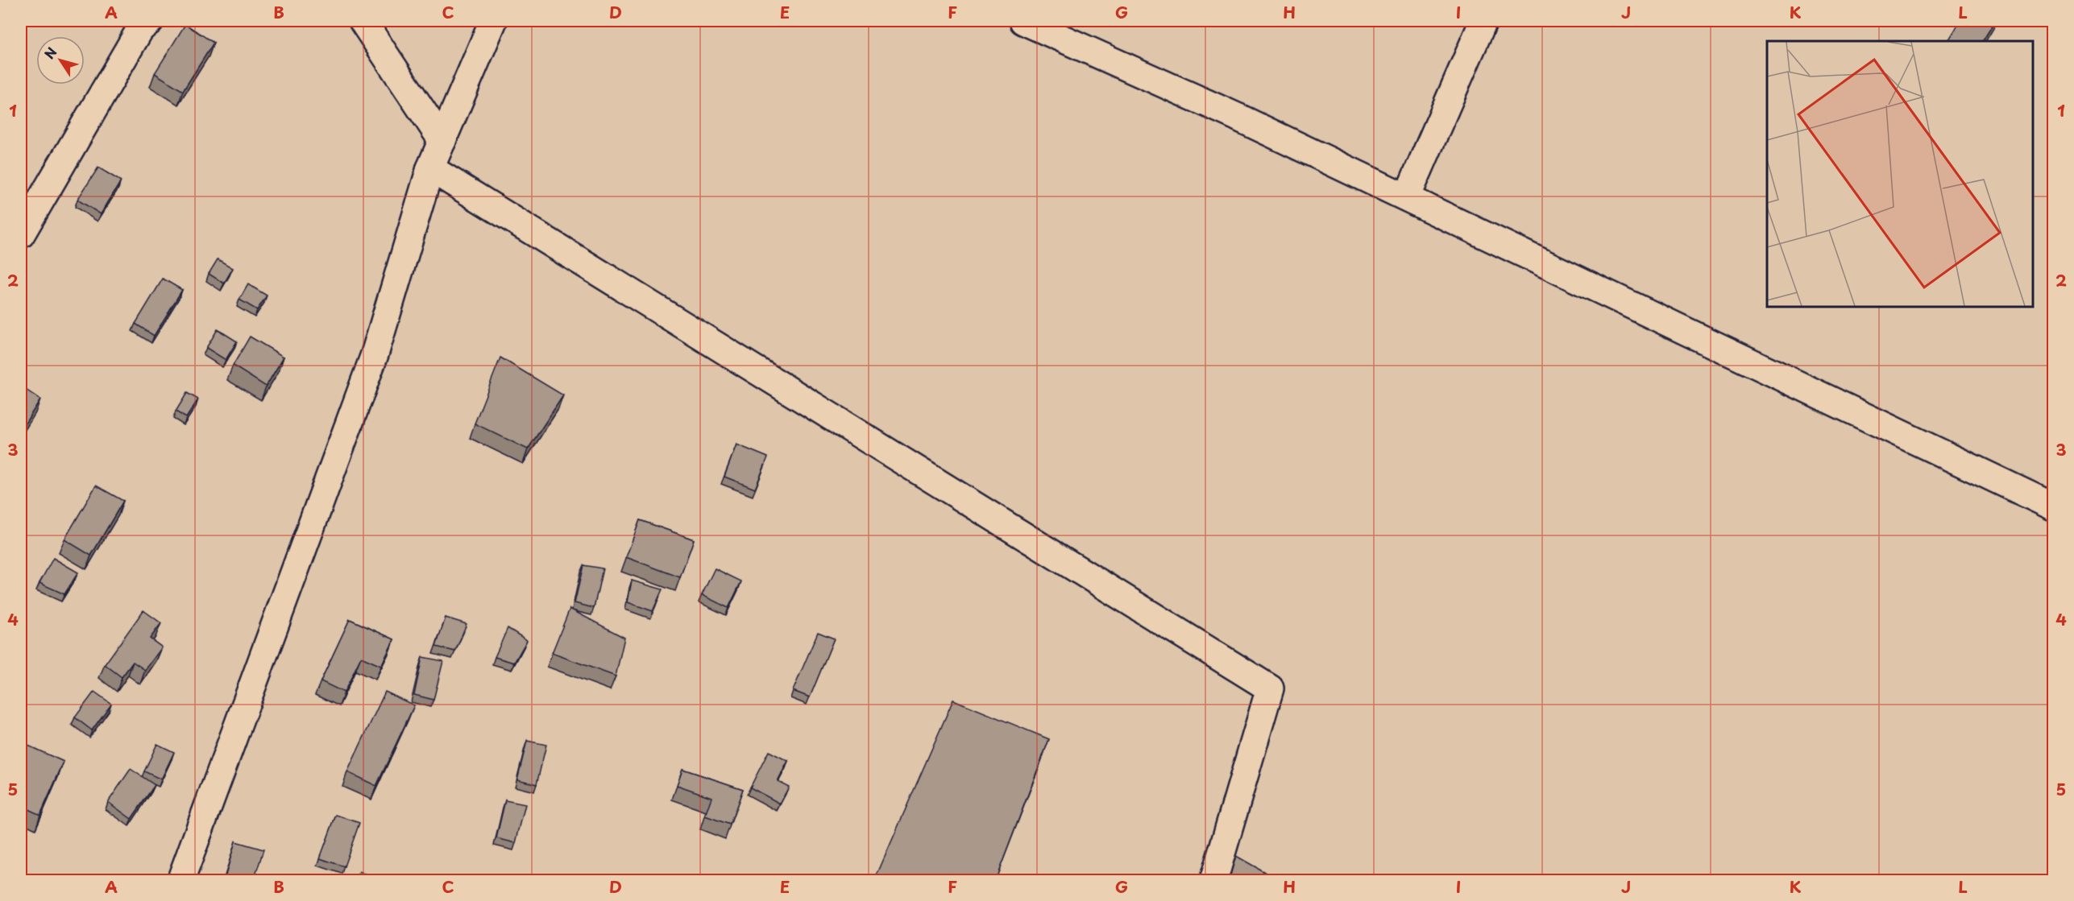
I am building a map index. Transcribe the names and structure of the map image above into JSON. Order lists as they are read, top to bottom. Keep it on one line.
{"north":"top left","grid":{"columns":["A","B","C","D","E","F","G","H","I","J","K","L"],"rows":["1","2","3","4","5"]}}
